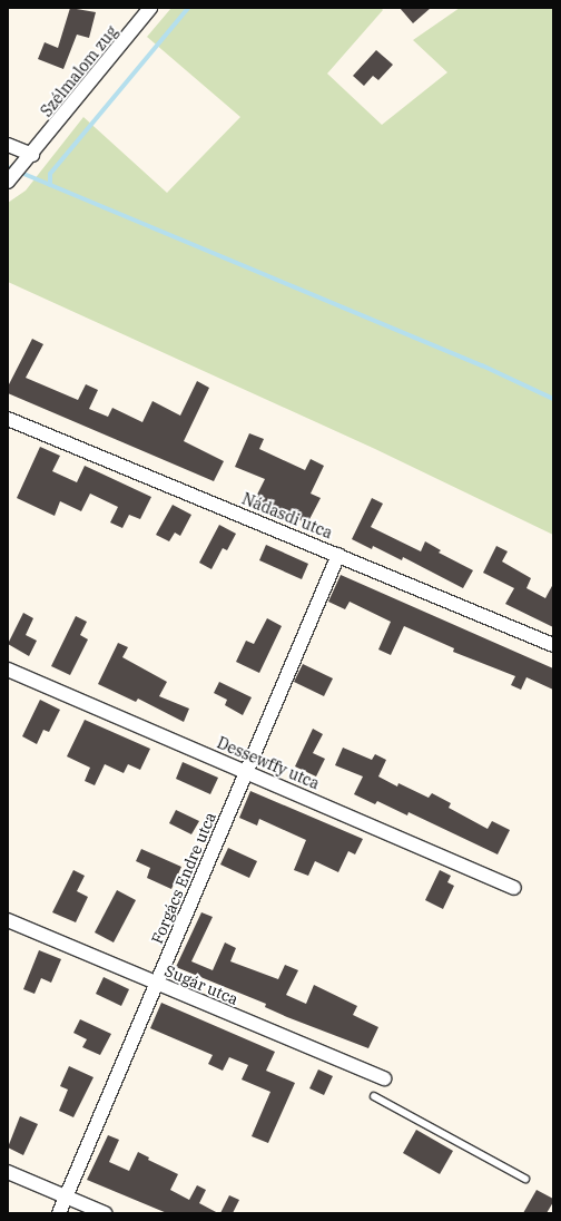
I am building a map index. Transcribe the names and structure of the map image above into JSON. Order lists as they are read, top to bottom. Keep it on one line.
{"streets":{"street":["Szélmalom zug","Nádasdi utca","Dessewffy utca","Forgács Endre utca","Sugár utca"]},"crossings":[["Nádasdi utca","Forgács Endre utca"],["Dessewffy utca","Forgács Endre utca"],["Forgács Endre utca","Sugár utca"]]}
